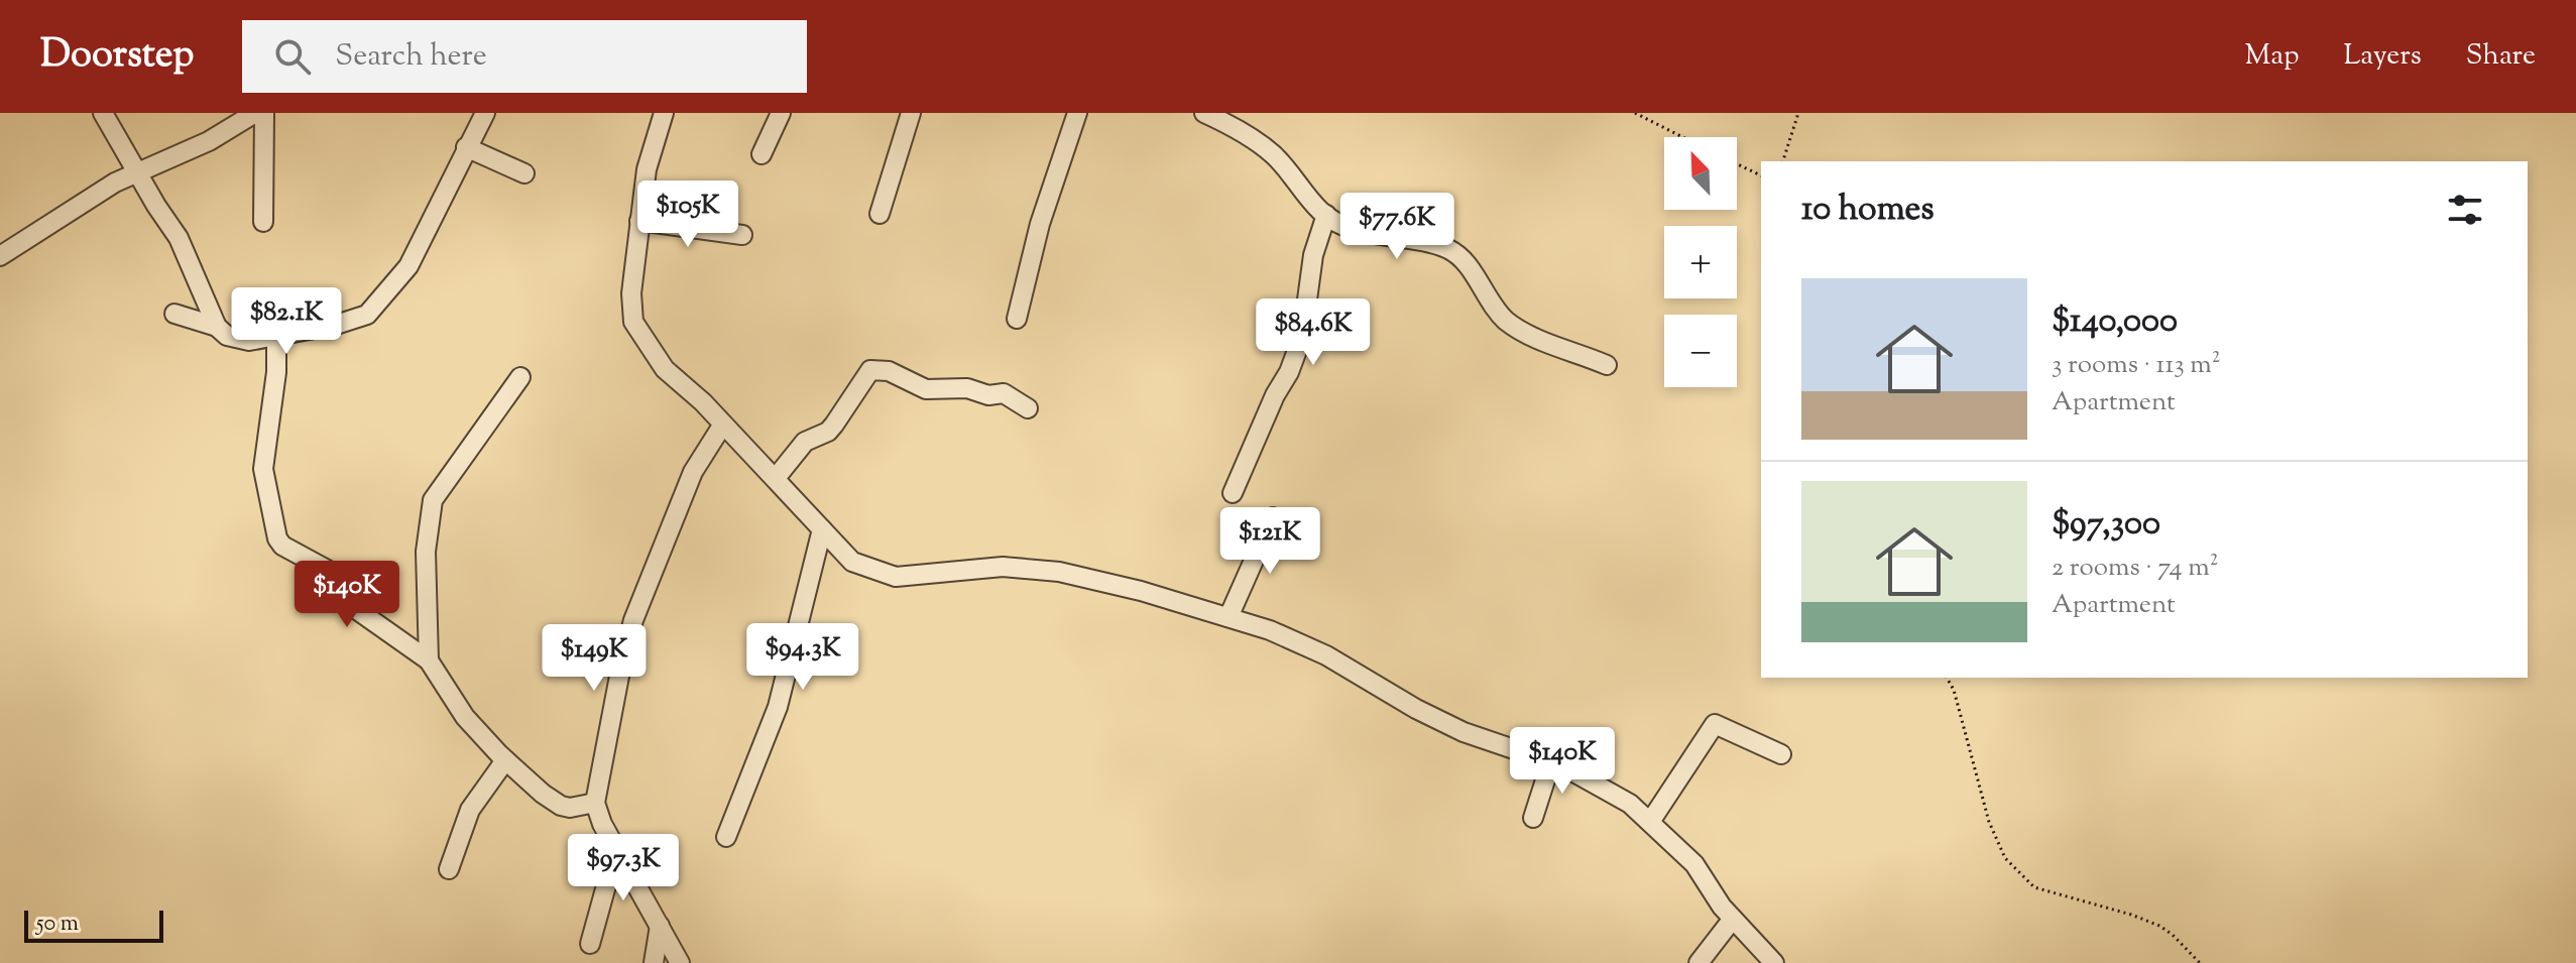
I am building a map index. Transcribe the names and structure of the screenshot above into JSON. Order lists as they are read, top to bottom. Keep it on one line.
{"scale_bar":"50 m","north":"top left","page":{"header":"Doorstep","search":"Search here","nav":["Map","Layers","Share"],"map_buttons":["+","−"],"heading":"10 homes","price":["$105K","$77.6K","$82.1K","$84.6K","$121K","$140K","$94.3K","$149K","$140K","$97.3K"],"list":[{"name":"$140,000","note":"3 rooms · 113 m² · Apartment"},{"name":"$97,300","note":"2 rooms · 74 m² · Apartment"}],"scale":"50 m"}}
